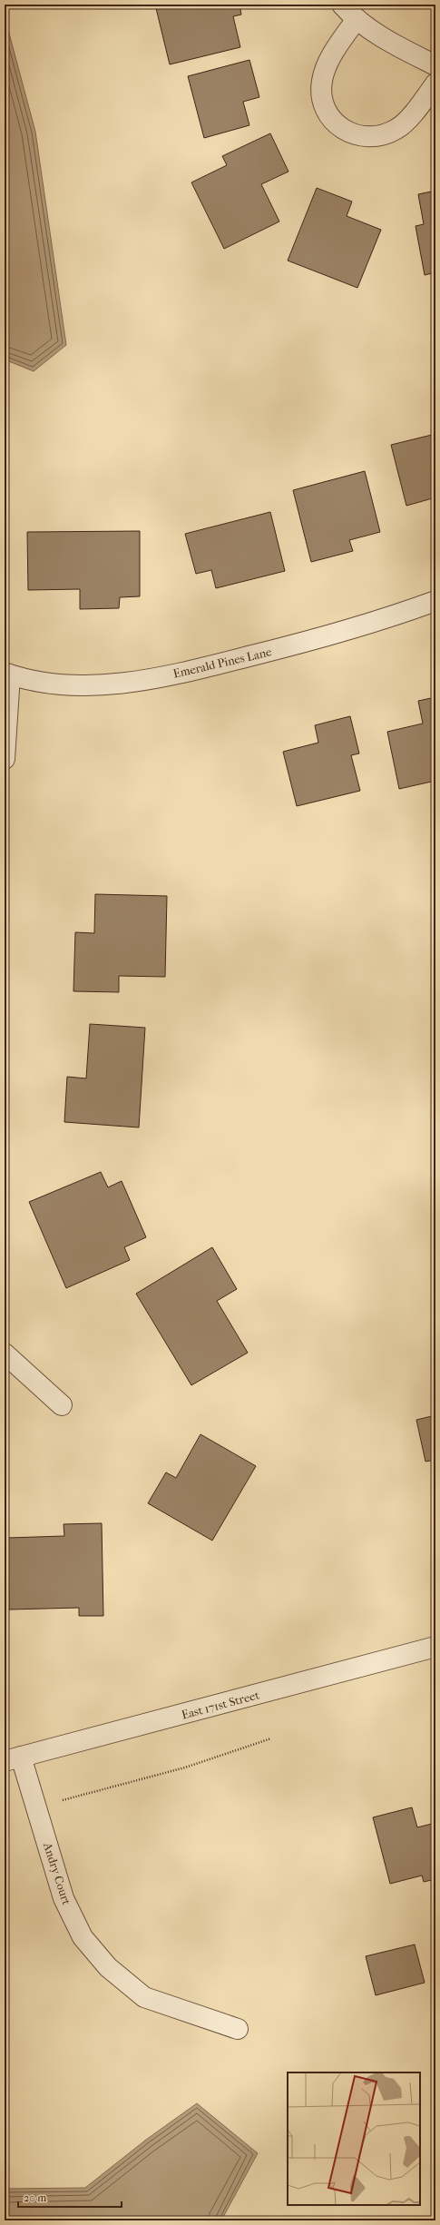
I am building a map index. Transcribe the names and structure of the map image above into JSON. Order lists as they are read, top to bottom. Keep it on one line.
{"streets":{"street":["Emerald Pines Lane","East 171st Street","Andry Court"]},"crossings":[["East 171st Street","Andry Court"]],"scale_bar":"20 m"}
